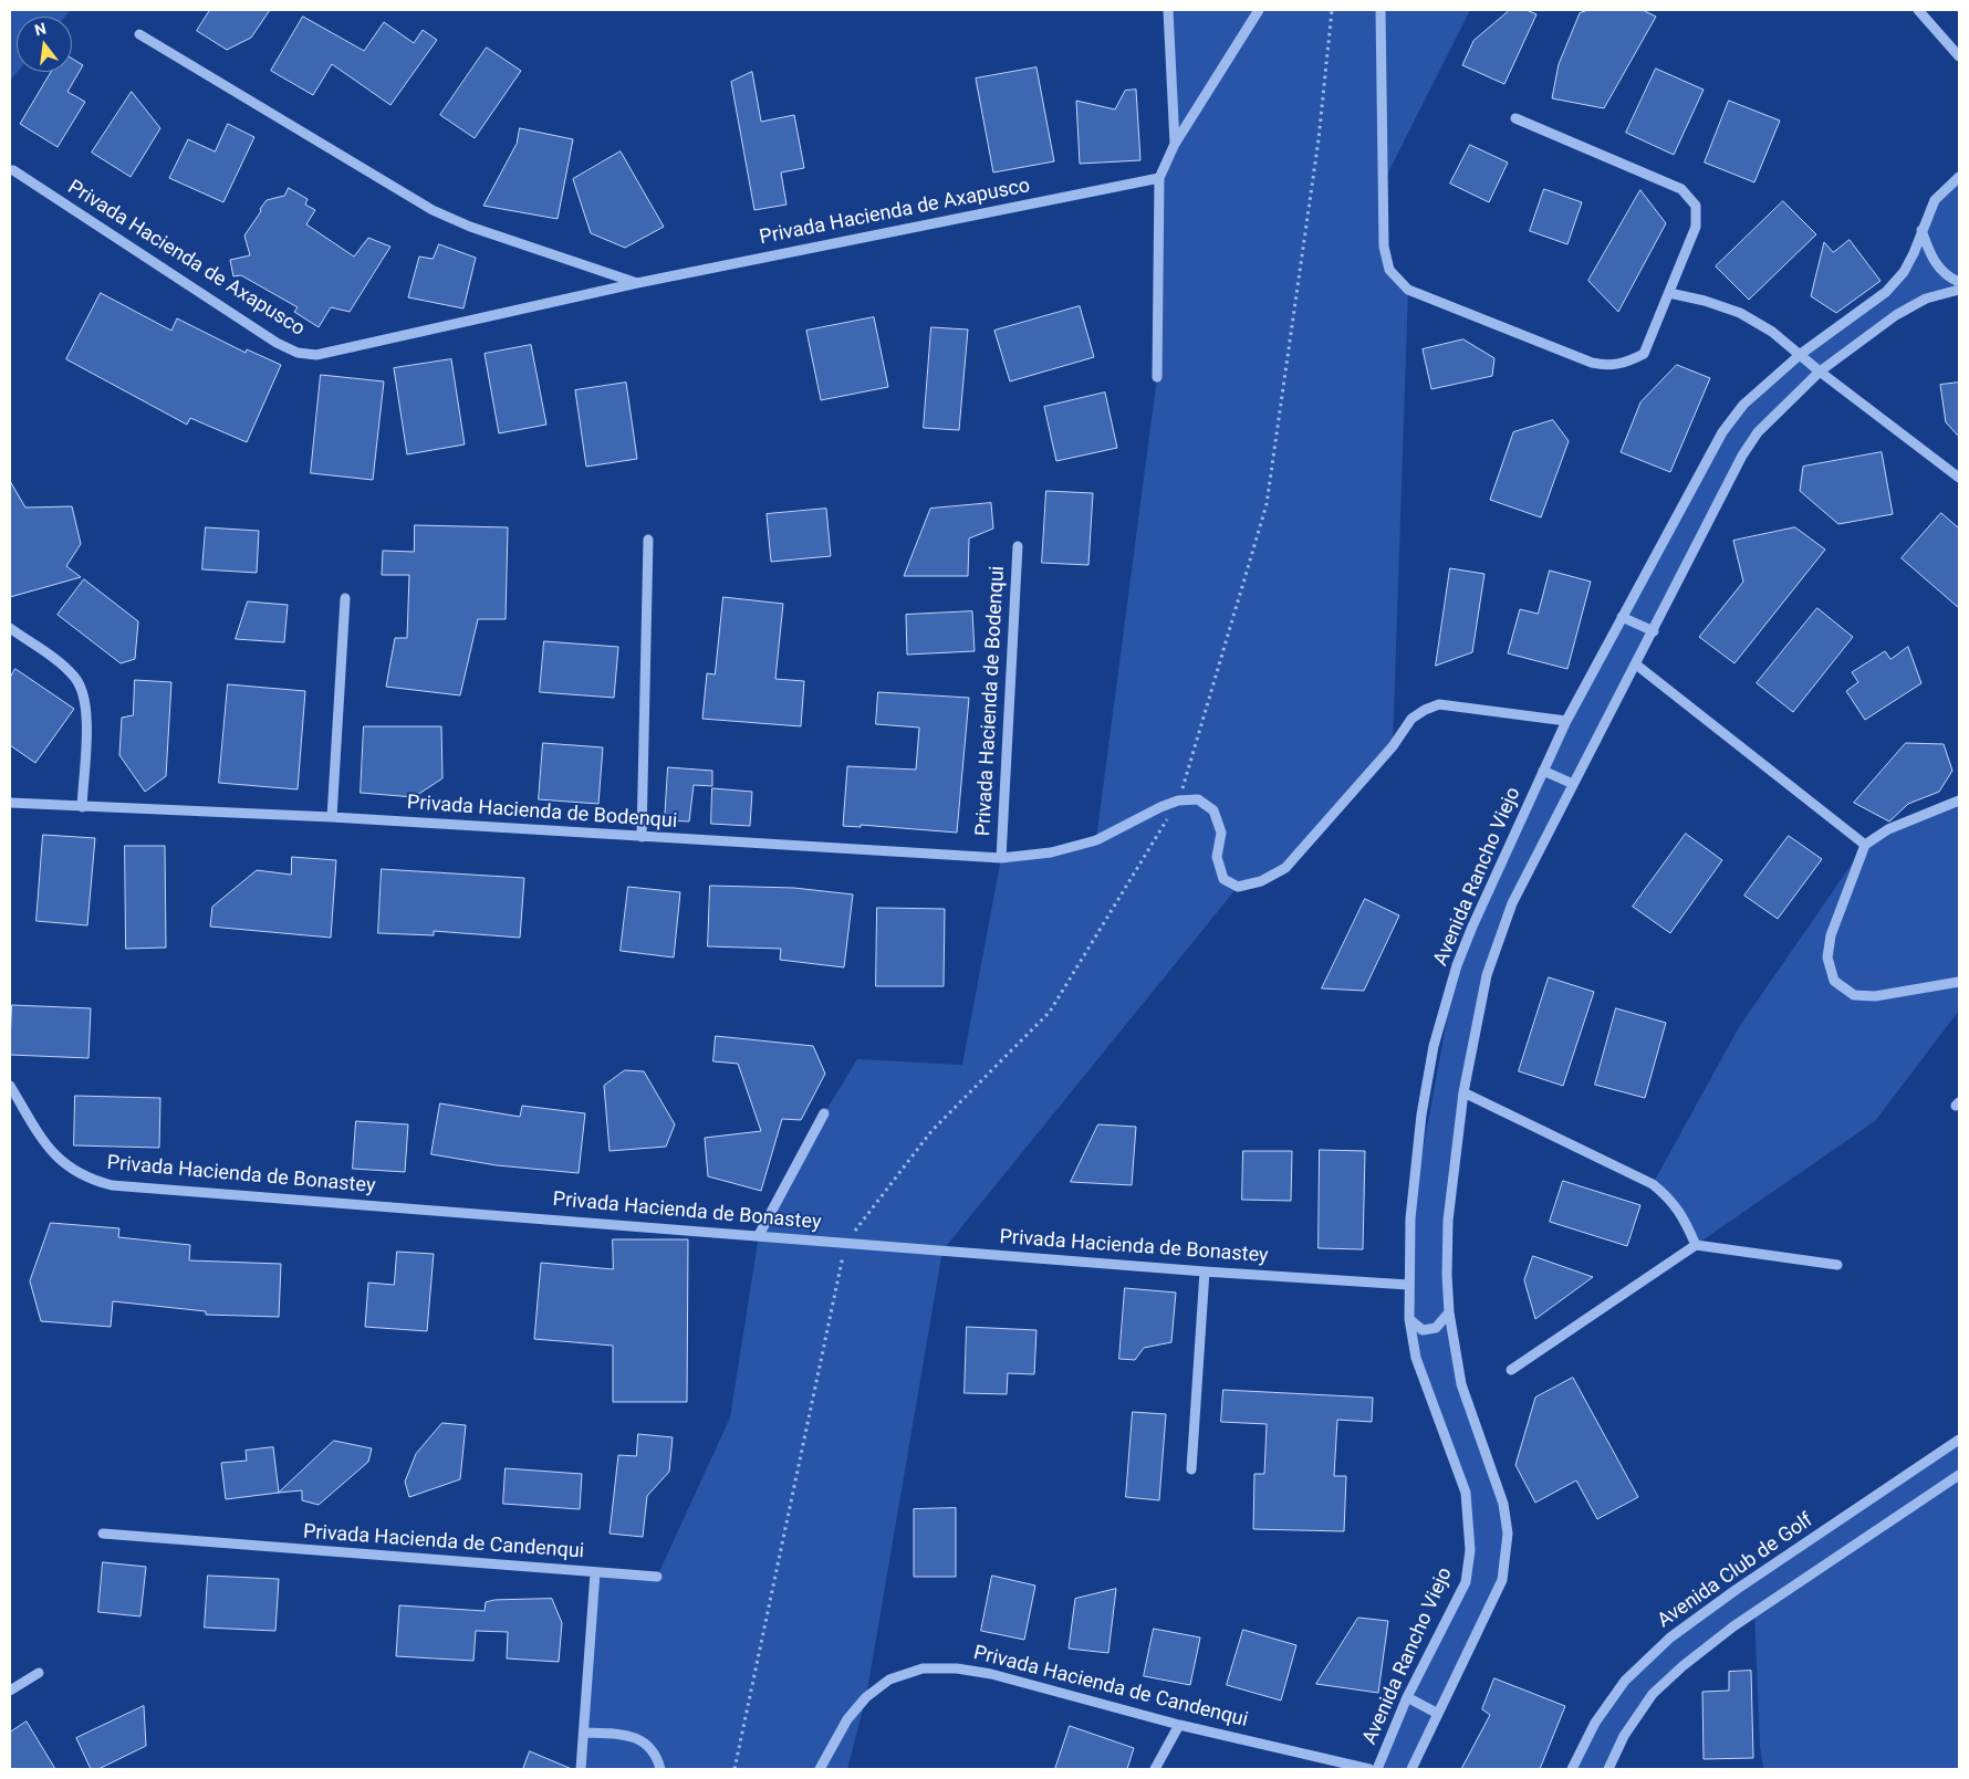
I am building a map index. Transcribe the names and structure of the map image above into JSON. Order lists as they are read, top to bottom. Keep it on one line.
{"streets":{"street":["Privada Hacienda de Axapusco","Privada Hacienda de Bodenqui","Avenida Rancho Viejo","Privada Hacienda de Bonastey","Privada Hacienda de Candenqui","Avenida Club de Golf"]},"crossings":[["Avenida Rancho Viejo","Privada Hacienda de Bonastey"]],"north":"top"}
